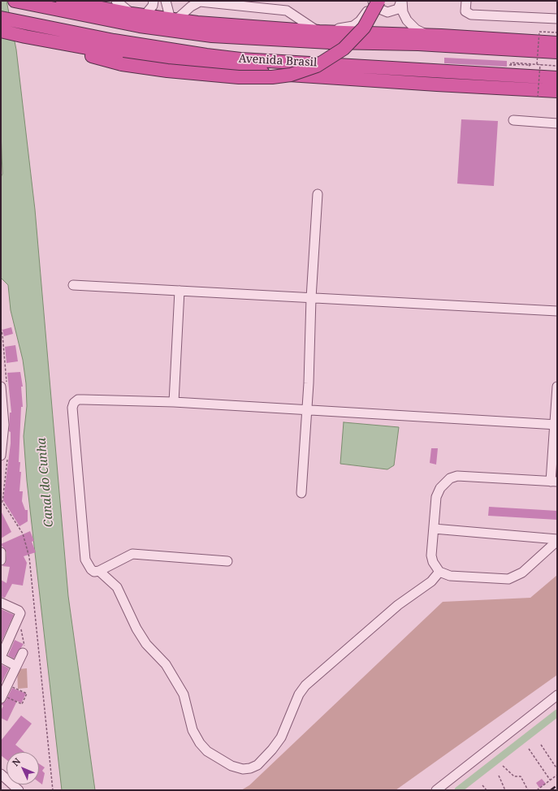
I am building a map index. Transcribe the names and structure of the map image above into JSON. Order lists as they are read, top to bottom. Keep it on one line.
{"streets":{"highway":["Avenida Brasil"]},"water":["Canal do Cunha"],"north":"top left"}
